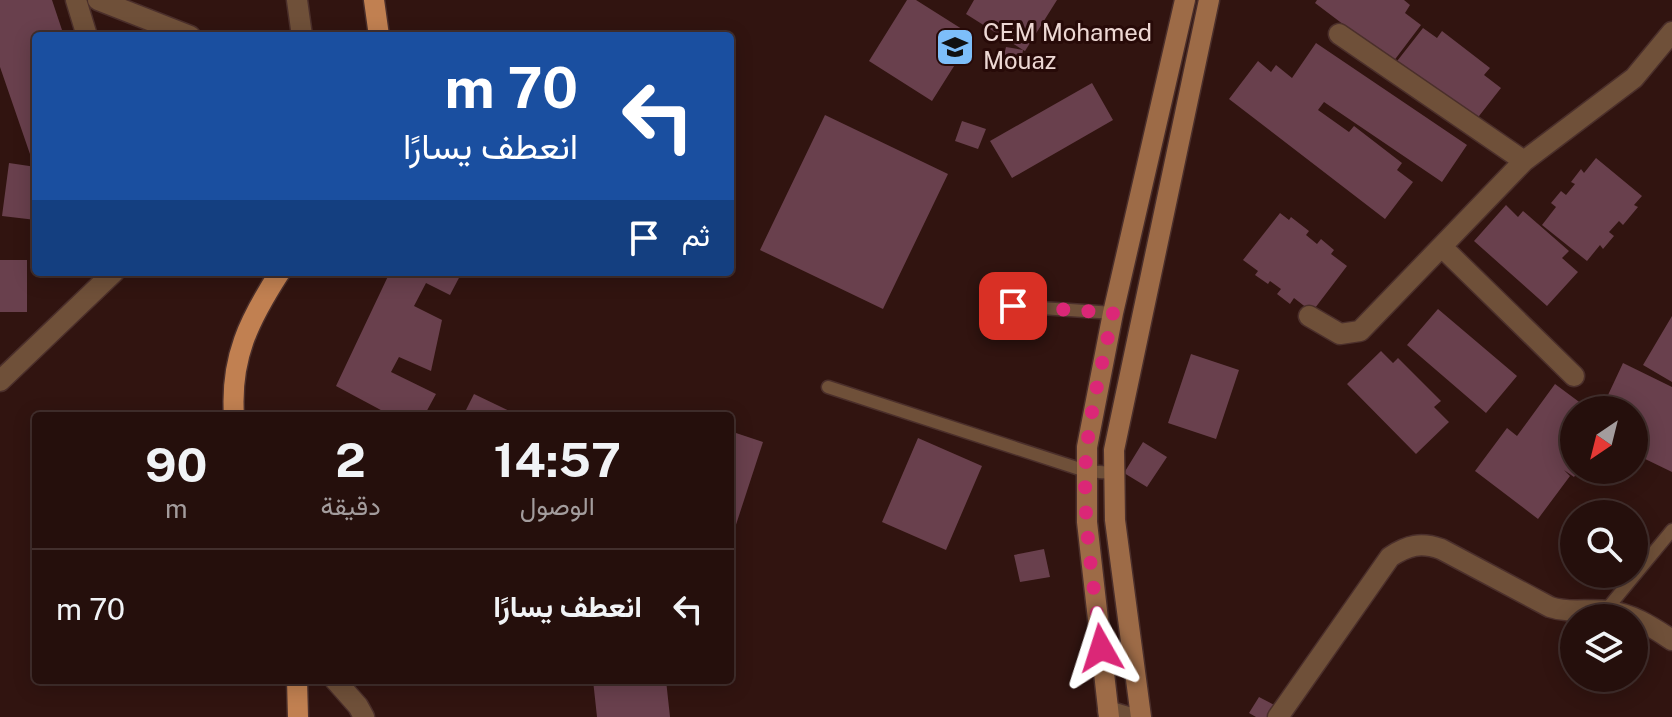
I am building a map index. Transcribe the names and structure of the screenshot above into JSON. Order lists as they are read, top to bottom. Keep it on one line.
{"places":{"school or university":["CEM Mohamed Mouaz"]},"north":"bottom left","page":{"turn":["70 m","انعطف يسارًا"],"then":"ثم","eta":["14:57","الوصول","2","دقيقة","90","m"],"list":[{"name":"انعطف يسارًا","value":"70 m"}]}}
